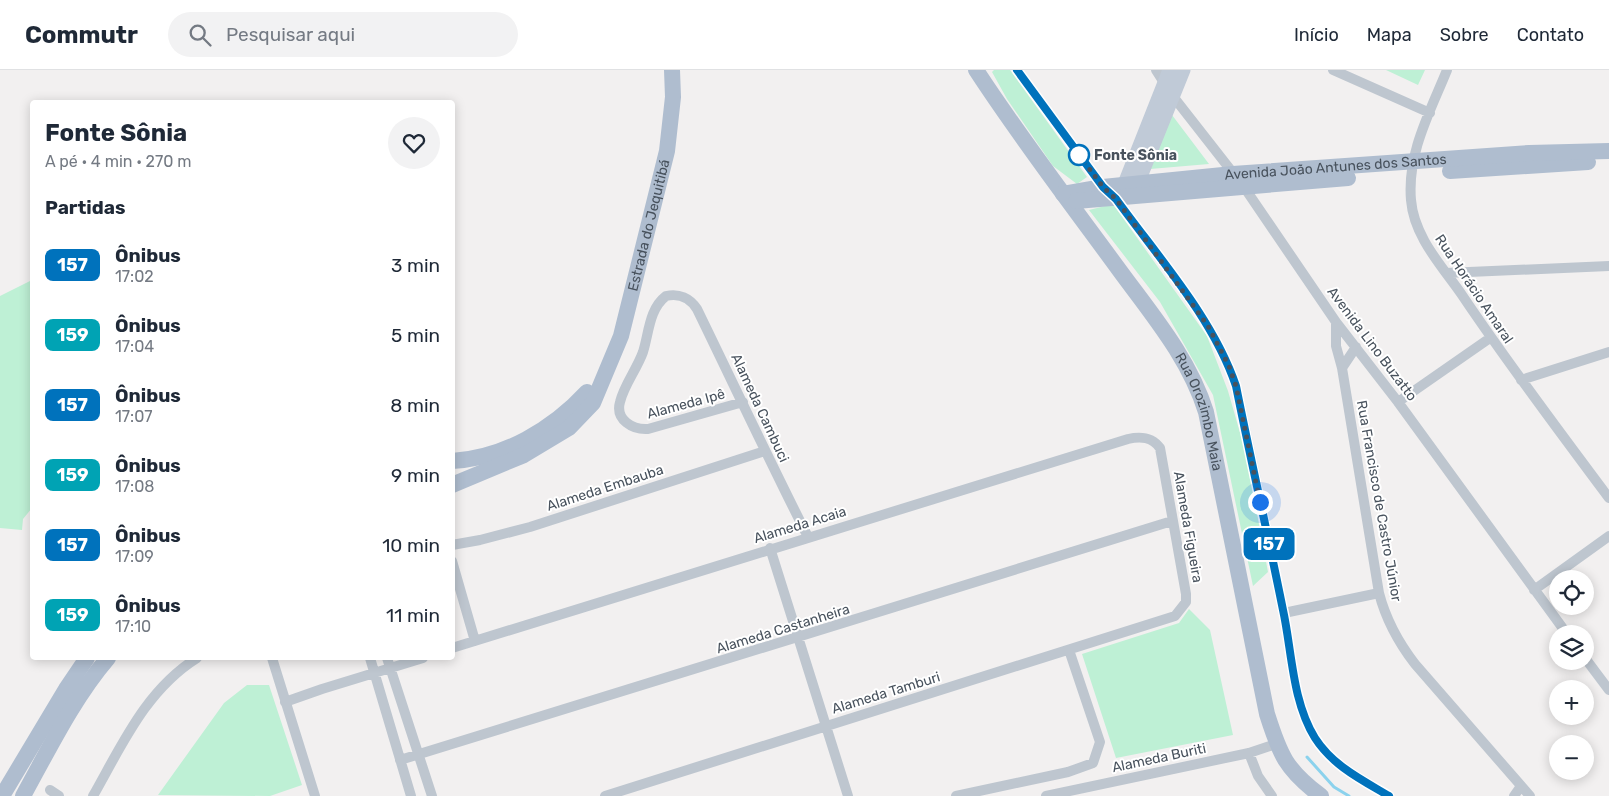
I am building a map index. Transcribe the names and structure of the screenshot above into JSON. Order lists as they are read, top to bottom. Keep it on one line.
{"streets":{"main road":["Avenida João Antunes dos Santos","Estrada do Jequitibá","Rua Orozimbo Maia"],"street":["Rua Horácio Amaral","Avenida Lino Buzatto","Alameda Ipê","Alameda Cambuci","Alameda Embauba","Rua Francisco de Castro Júnior","Alameda Acaia","Alameda Figueira","Alameda Castanheira","Alameda Tamburi","Alameda Buriti"]},"crossings":[["Avenida João Antunes dos Santos","Rua Horácio Amaral"],["Avenida João Antunes dos Santos","Avenida Lino Buzatto"],["Avenida João Antunes dos Santos","Rua Orozimbo Maia"],["Avenida Lino Buzatto","Rua Francisco de Castro Júnior"],["Alameda Ipê","Alameda Cambuci"],["Alameda Cambuci","Alameda Embauba"],["Alameda Cambuci","Alameda Acaia"],["Rua Orozimbo Maia","Alameda Buriti"],["Alameda Acaia","Alameda Figueira"],["Alameda Figueira","Alameda Castanheira"],["Alameda Figueira","Alameda Tamburi"]],"places":["Fonte Sônia"],"lines":["bus line 157"],"page":{"header":"Commutr","search":"Pesquisar aqui","nav":["Início","Mapa","Sobre","Contato"],"on_map":"157","heading":[["Fonte Sônia","A pé · 4 min · 270 m"],"Partidas"],"list":[{"mark":"157","name":"Ônibus","note":"17:02","value":"3 min"},{"mark":"159","name":"Ônibus","note":"17:04","value":"5 min"},{"mark":"157","name":"Ônibus","note":"17:07","value":"8 min"},{"mark":"159","name":"Ônibus","note":"17:08","value":"9 min"},{"mark":"157","name":"Ônibus","note":"17:09","value":"10 min"},{"mark":"159","name":"Ônibus","note":"17:10","value":"11 min"}],"map_buttons":["+","−"]}}
